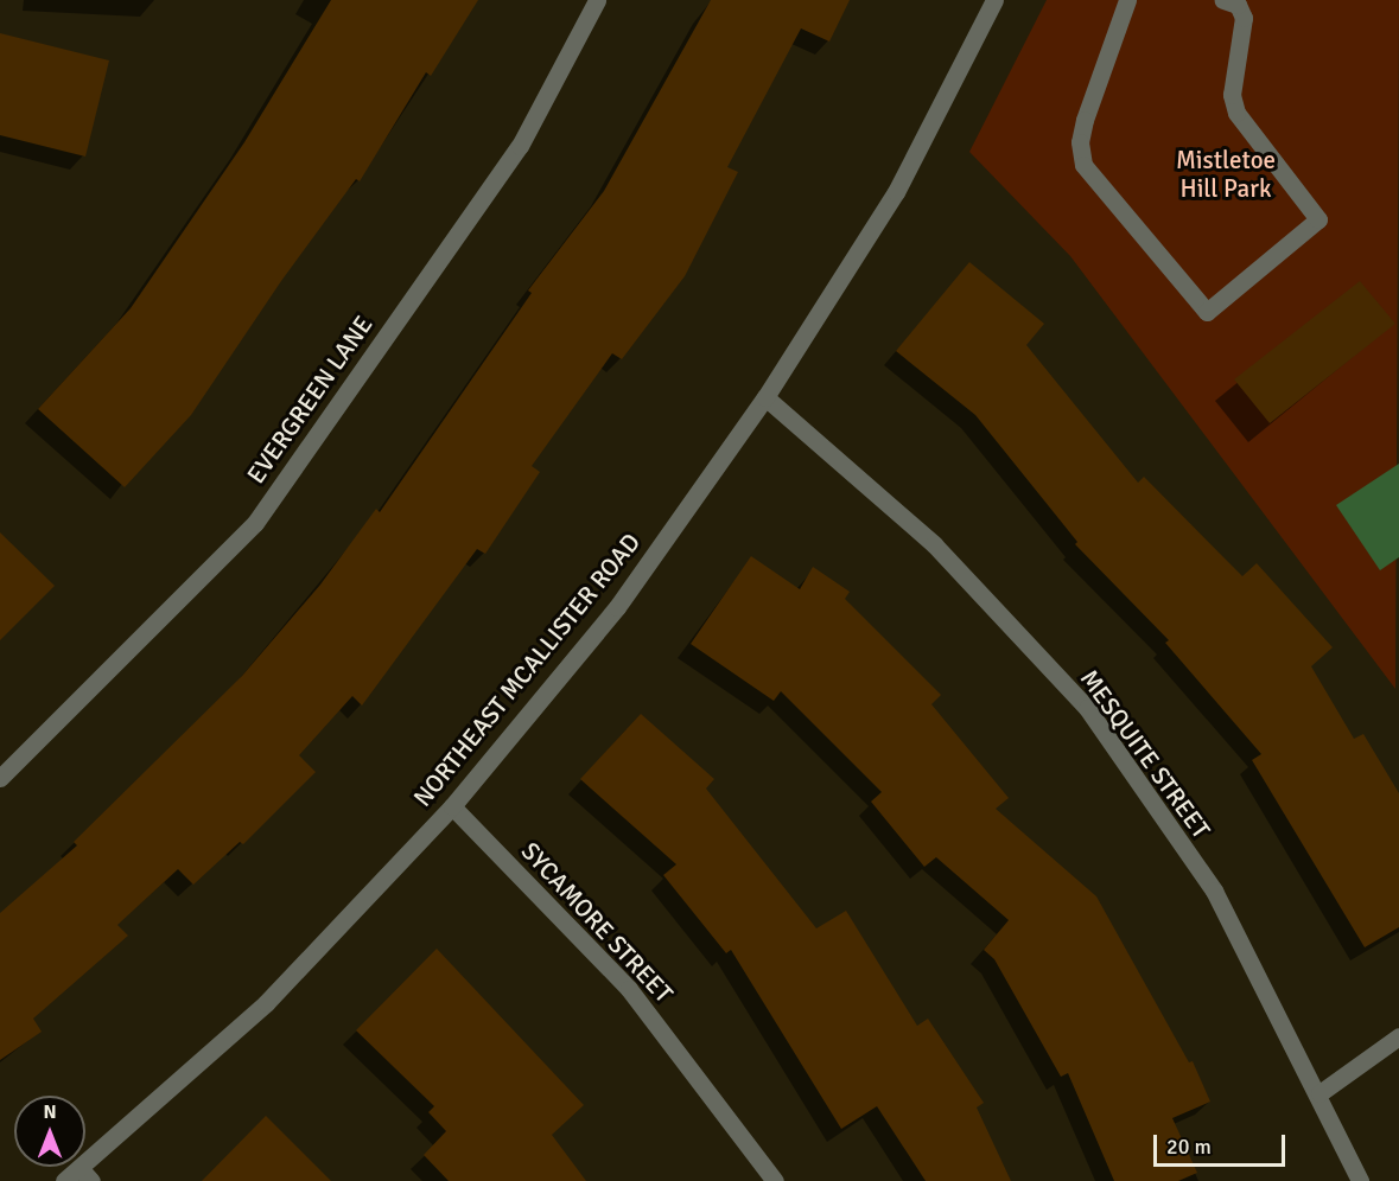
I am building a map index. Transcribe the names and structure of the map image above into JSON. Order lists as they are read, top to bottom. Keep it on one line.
{"streets":{"street":["EVERGREEN LANE","NORTHEAST MCALLISTER ROAD","MESQUITE STREET","SYCAMORE STREET"]},"crossings":[["NORTHEAST MCALLISTER ROAD","MESQUITE STREET"],["NORTHEAST MCALLISTER ROAD","SYCAMORE STREET"]],"parks":["Mistletoe Hill Park"],"scale_bar":"20 m","north":"top"}
